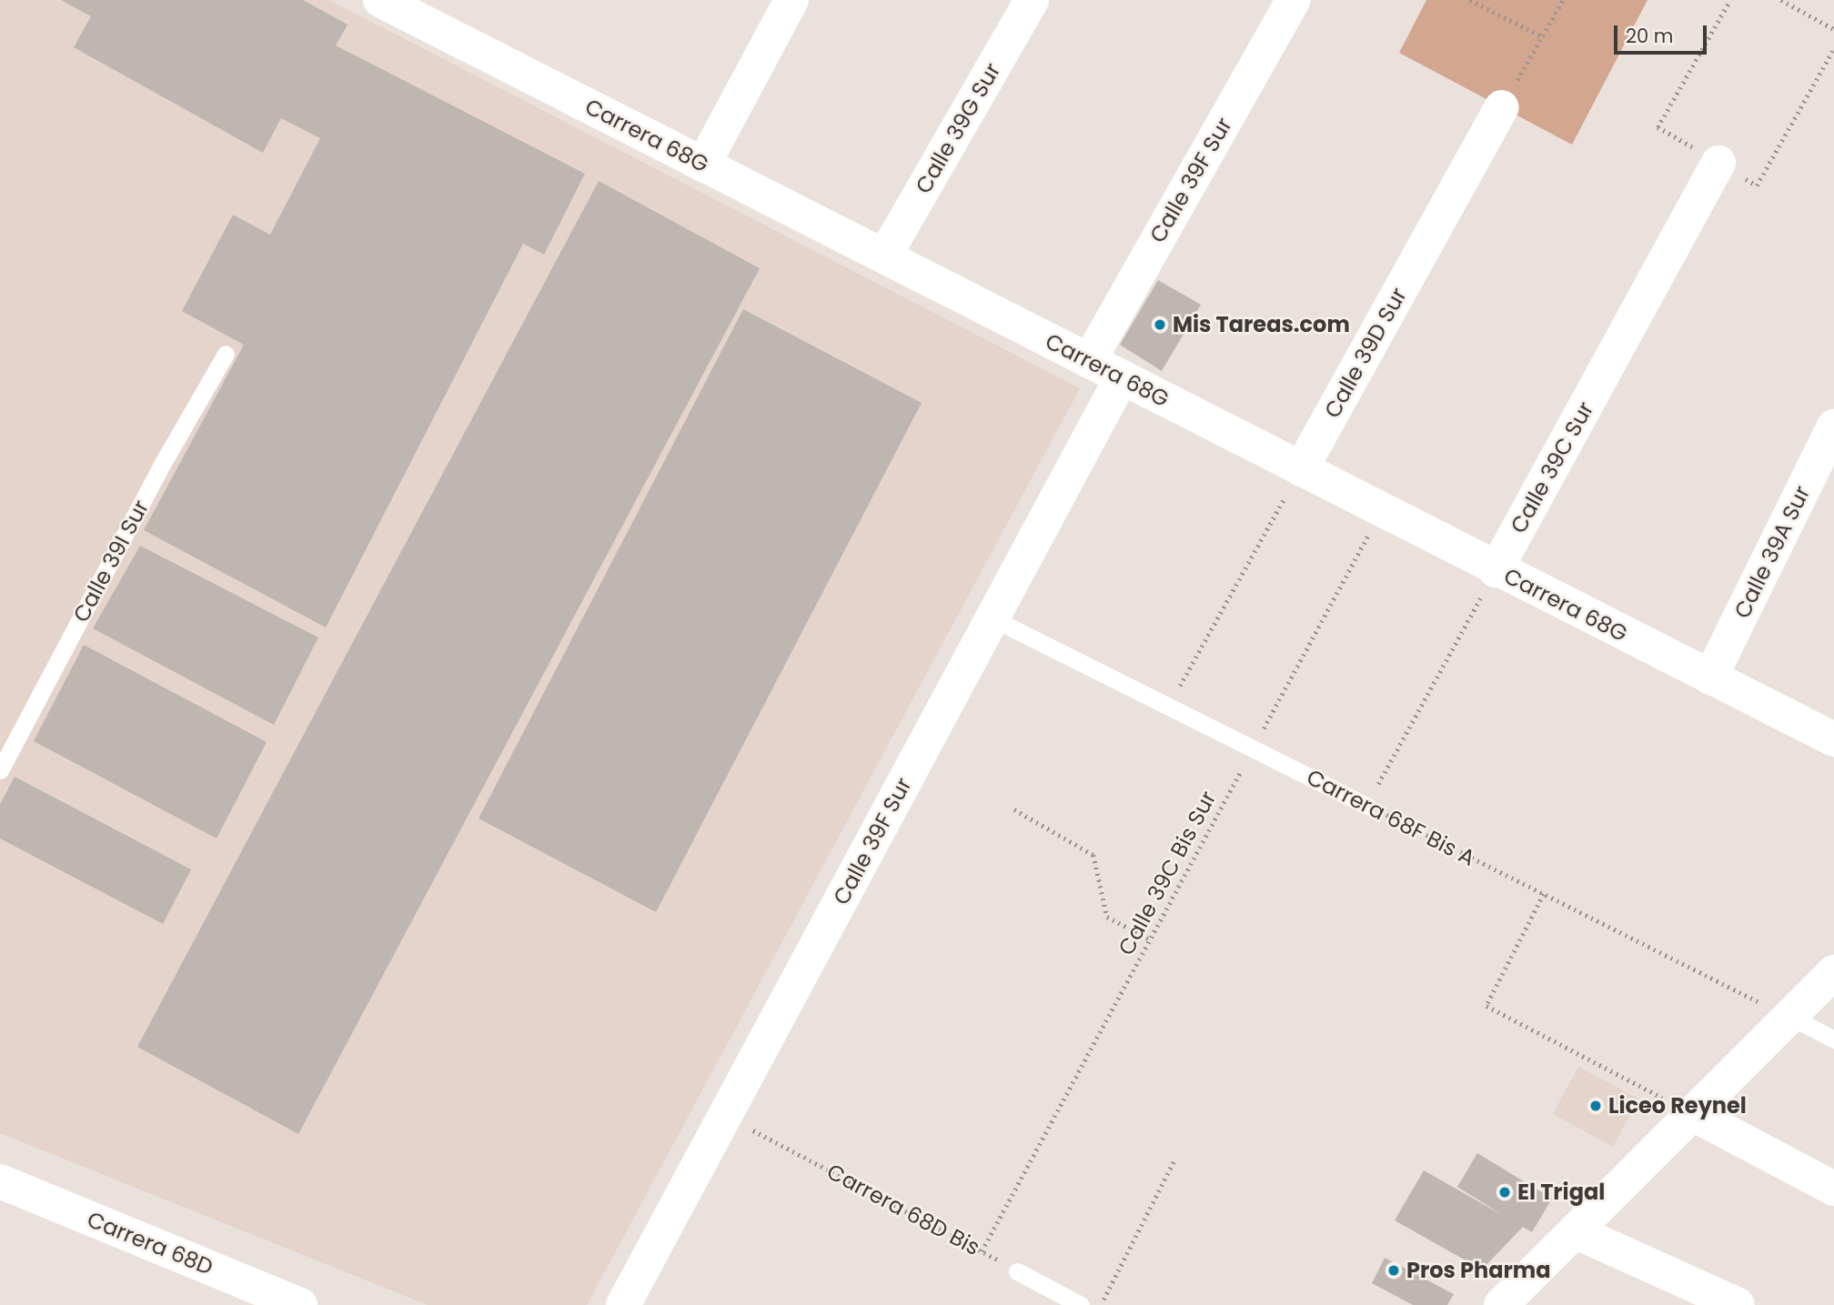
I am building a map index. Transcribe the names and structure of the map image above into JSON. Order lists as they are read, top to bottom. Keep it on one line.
{"streets":{"street":["Calle 39G Sur","Carrera 68G","Calle 39F Sur","Calle 39D Sur","Calle 39C Sur","Calle 39A Sur","Carrera 68D"],"lane":["Calle 39I Sur","Carrera 68F Bis A"],"path":["Calle 39C Bis Sur","Carrera 68D Bis"]},"crossings":[["Calle 39G Sur","Carrera 68G"],["Carrera 68G","Calle 39F Sur"],["Carrera 68G","Calle 39D Sur"],["Carrera 68G","Calle 39C Sur"],["Carrera 68G","Calle 39A Sur"],["Carrera 68G","Calle 39C Bis Sur"],["Calle 39F Sur","Carrera 68F Bis A"],["Calle 39F Sur","Carrera 68D Bis"],["Carrera 68F Bis A","Calle 39C Bis Sur"],["Calle 39C Bis Sur","Carrera 68D Bis"]],"places":["Mis Tareas.com","Liceo Reynel","El Trigal","Pros Pharma"],"scale_bar":"20 m"}
